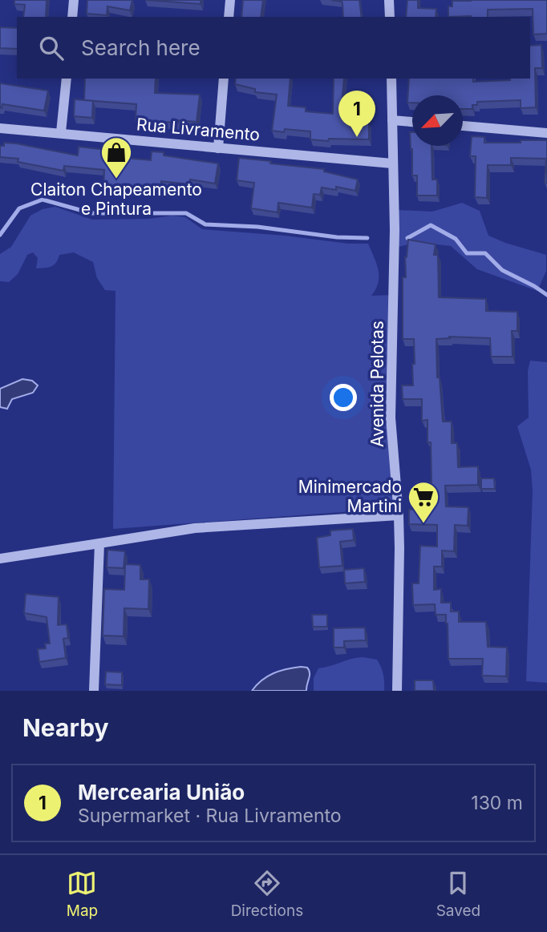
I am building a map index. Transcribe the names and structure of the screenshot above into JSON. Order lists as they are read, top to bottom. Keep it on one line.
{"streets":{"street":["Rua Livramento","Avenida Pelotas"]},"crossings":[["Rua Livramento","Avenida Pelotas"]],"places":{"shop":["Claiton Chapeamento e Pintura"],"supermarket":["Minimercado Martini"]},"north":"bottom left","page":{"search":"Search here","pins":"1","heading":"Nearby","list":[{"mark":"1","name":"Mercearia União","note":"Supermarket · Rua Livramento","value":"130 m"}],"nav":["Map","Directions","Saved"]}}
